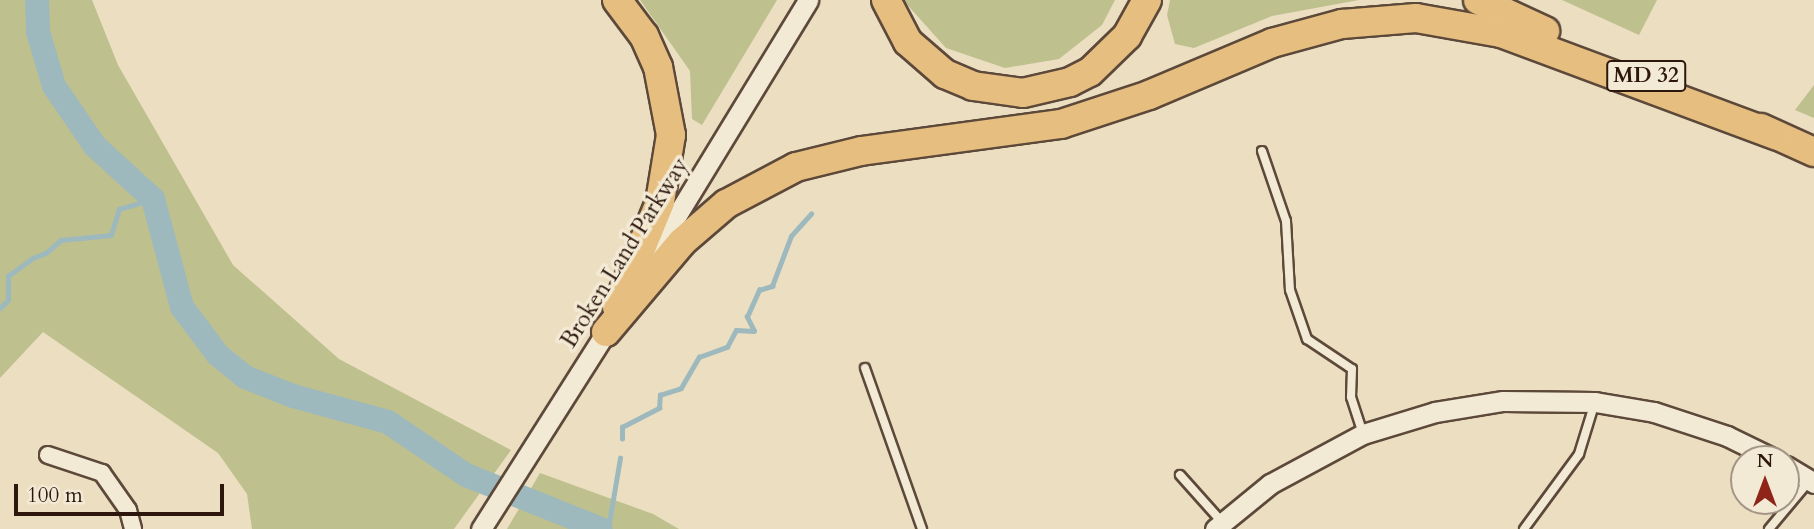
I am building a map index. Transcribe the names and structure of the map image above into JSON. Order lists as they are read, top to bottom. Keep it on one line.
{"streets":{"highway":["MD 32"],"street":["Broken Land Parkway"]},"scale_bar":"100 m","north":"top"}
